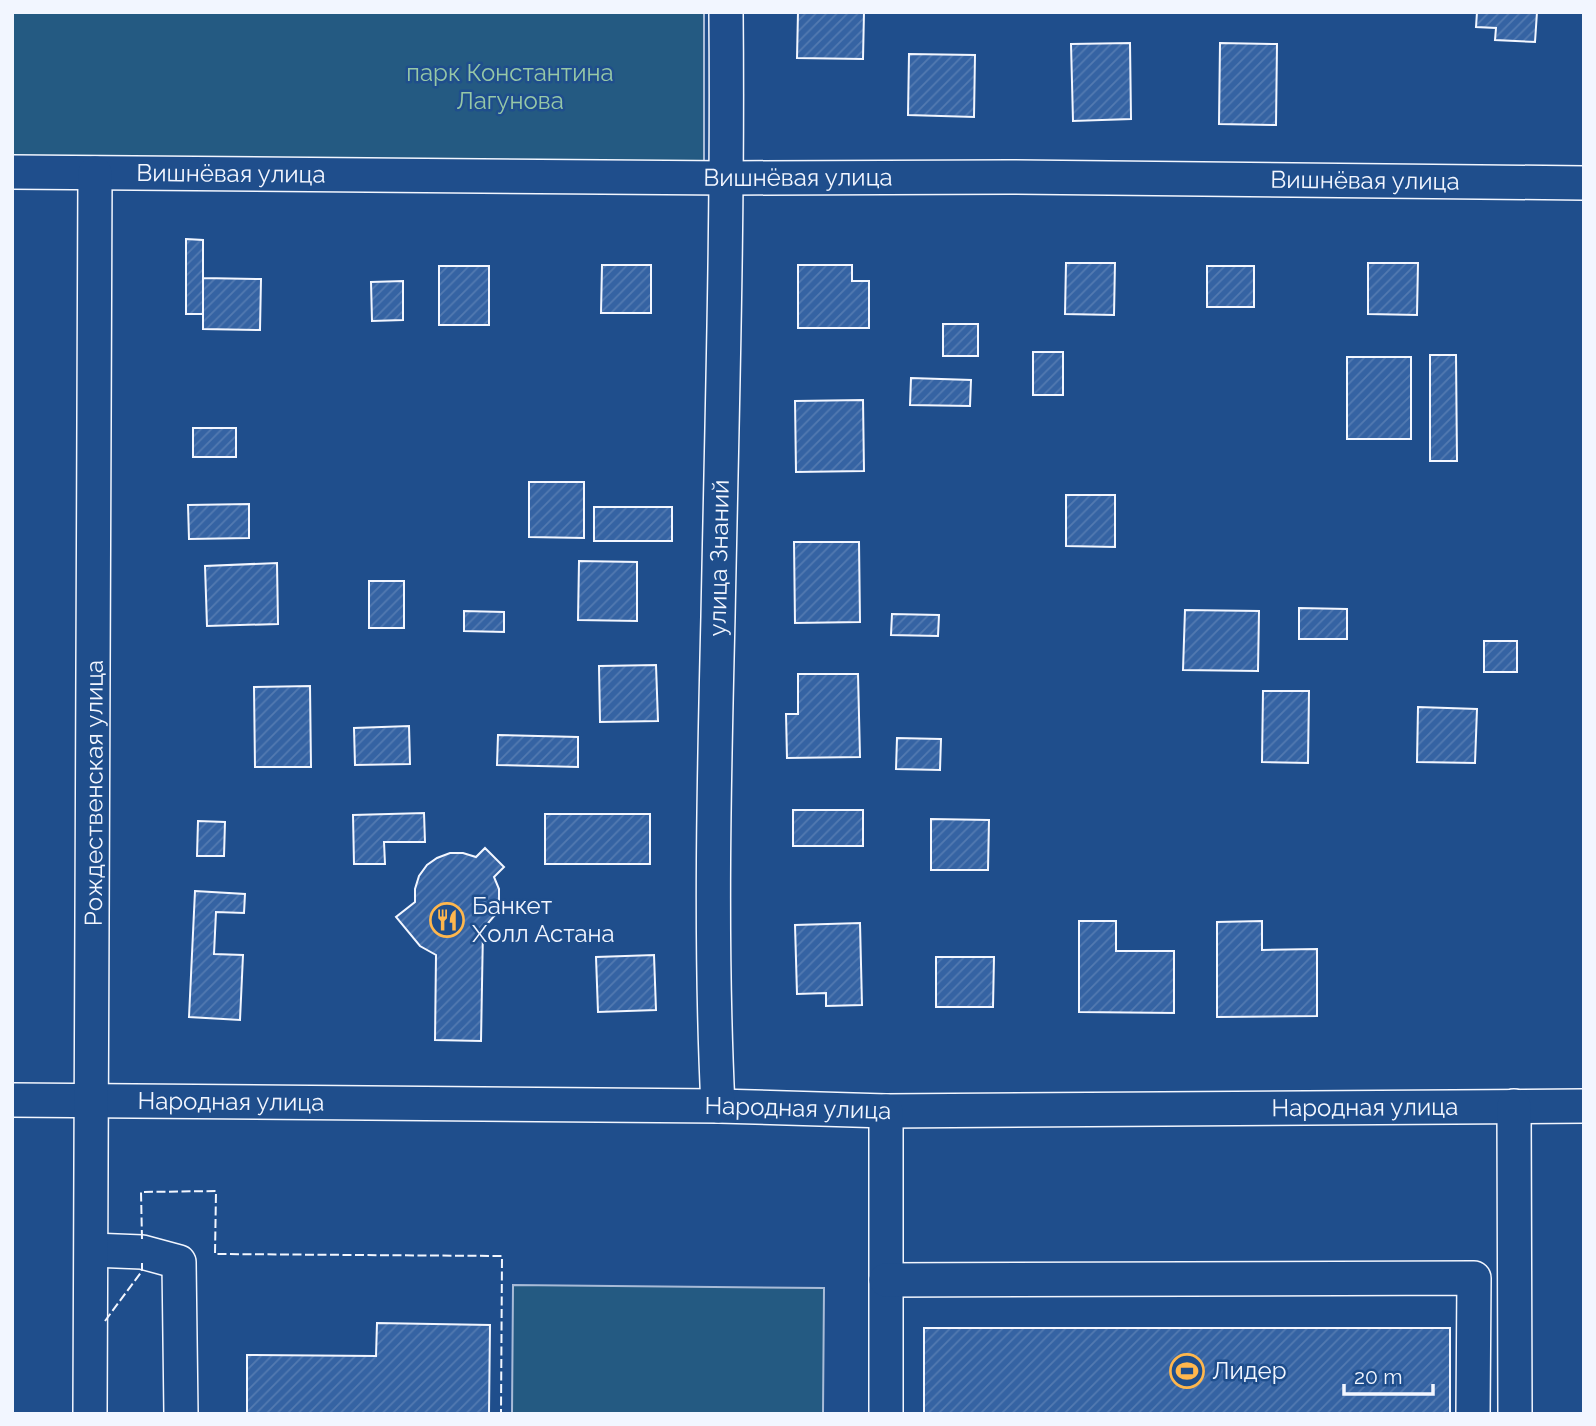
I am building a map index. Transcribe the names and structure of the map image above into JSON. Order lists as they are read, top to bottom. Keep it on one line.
{"streets":{"street":["Вишнёвая улица","улица Знаний","Рождественская улица","Народная улица"]},"crossings":[["Вишнёвая улица","улица Знаний"],["Вишнёвая улица","Рождественская улица"],["улица Знаний","Народная улица"],["Рождественская улица","Народная улица"]],"parks":["парк Константина Лагунова"],"places":{"restaurant":["Банкет Холл Астана"],"sports":["Лидер"]},"scale_bar":"20 m"}
